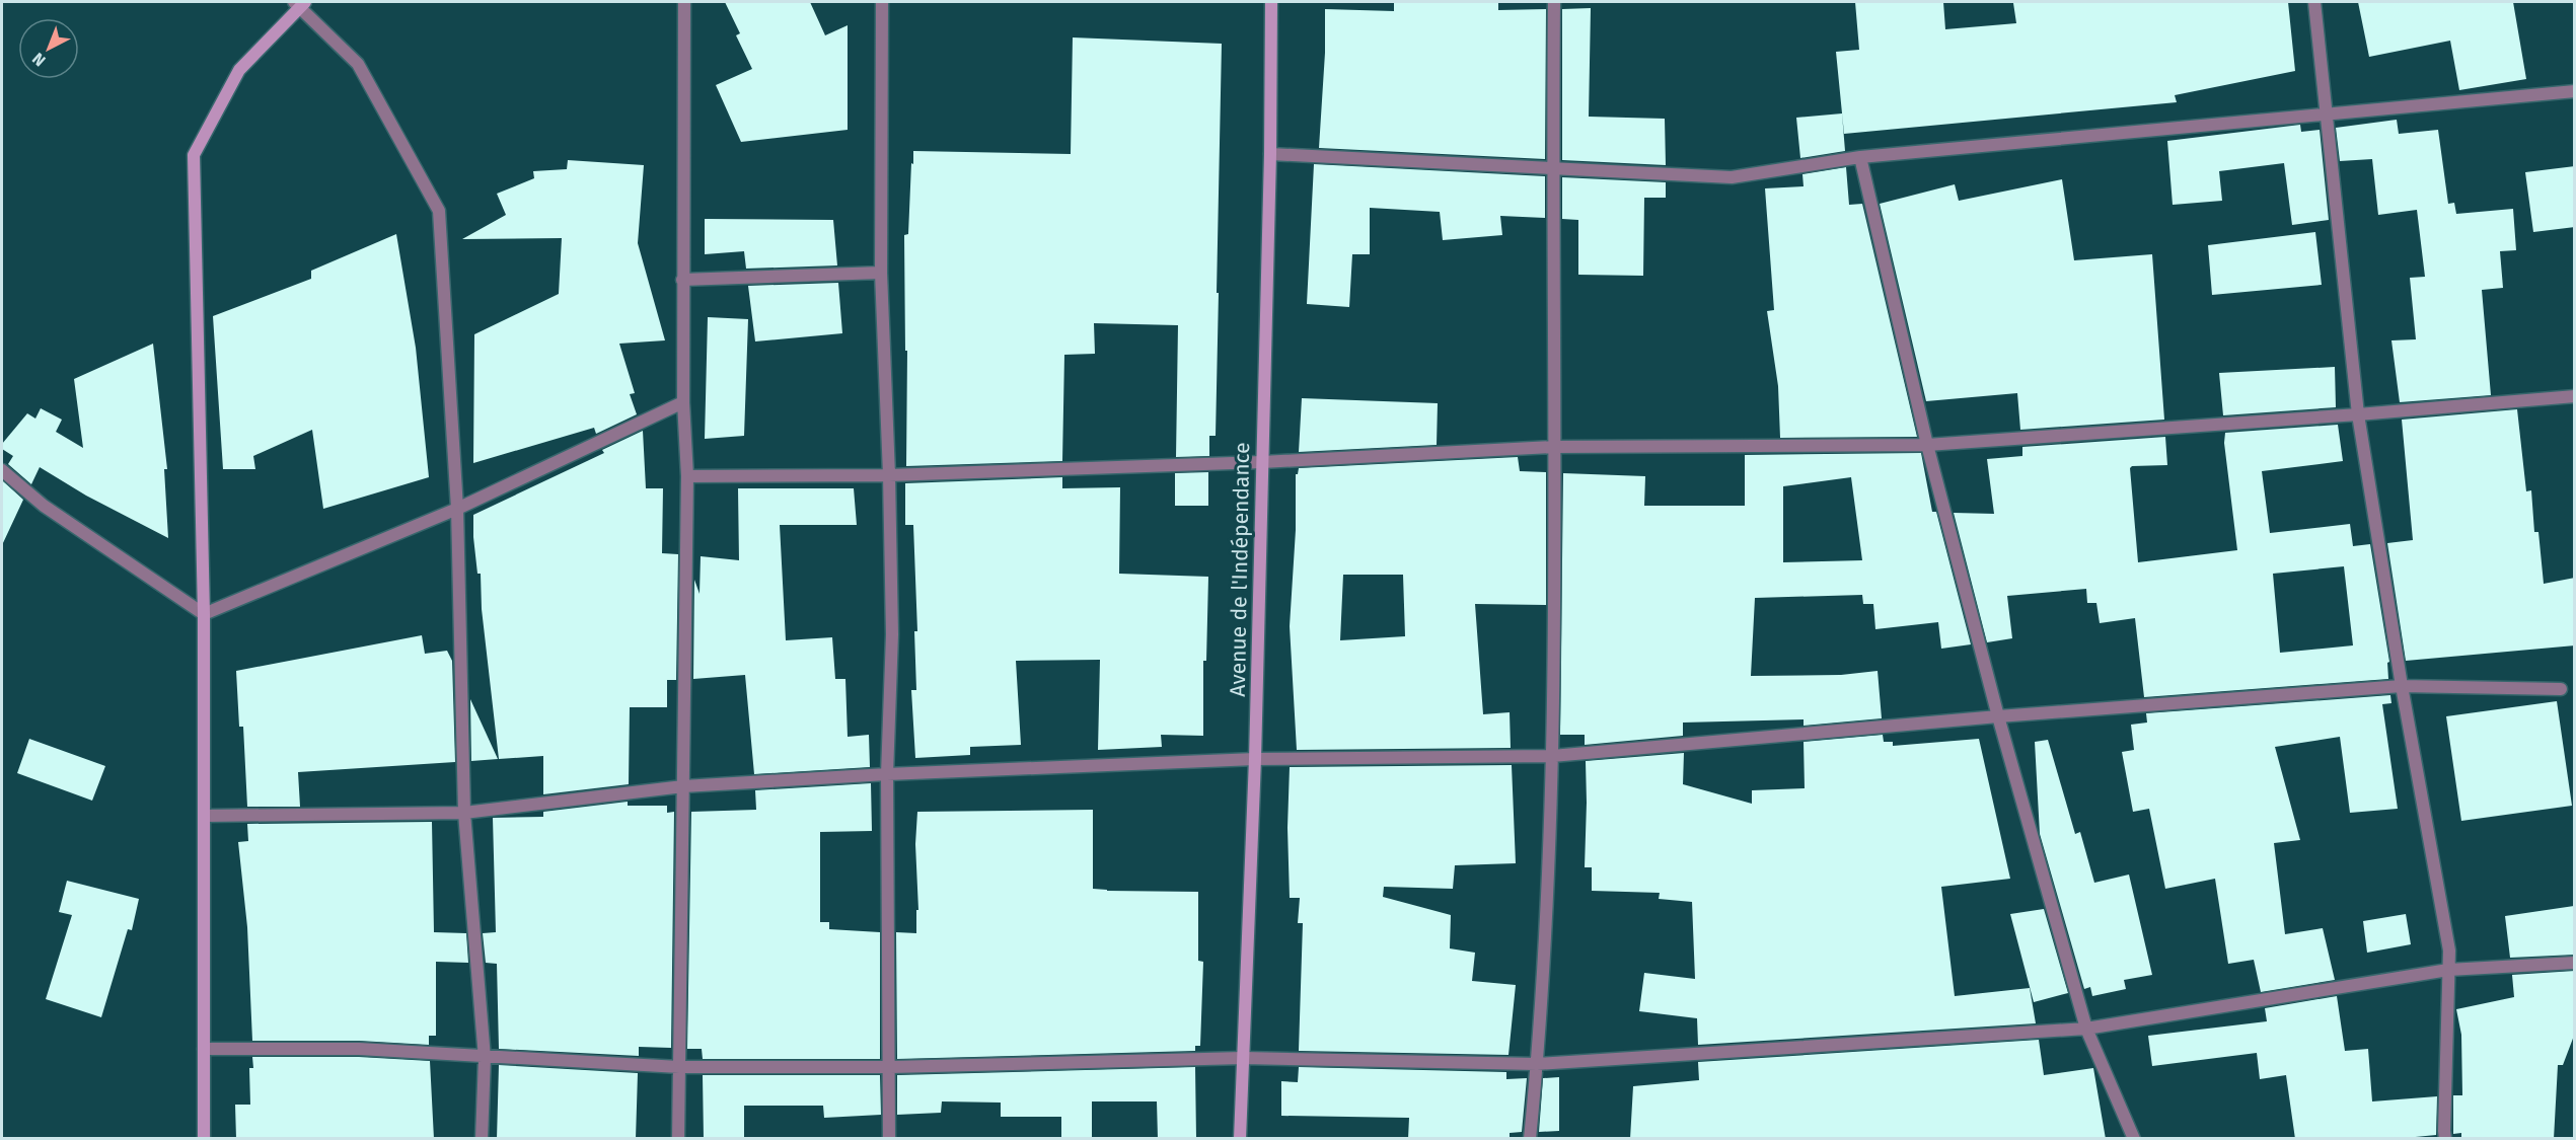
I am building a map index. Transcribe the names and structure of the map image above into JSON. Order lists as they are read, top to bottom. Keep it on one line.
{"streets":{"main road":["Avenue de l'Indépendance"]},"north":"bottom left"}
